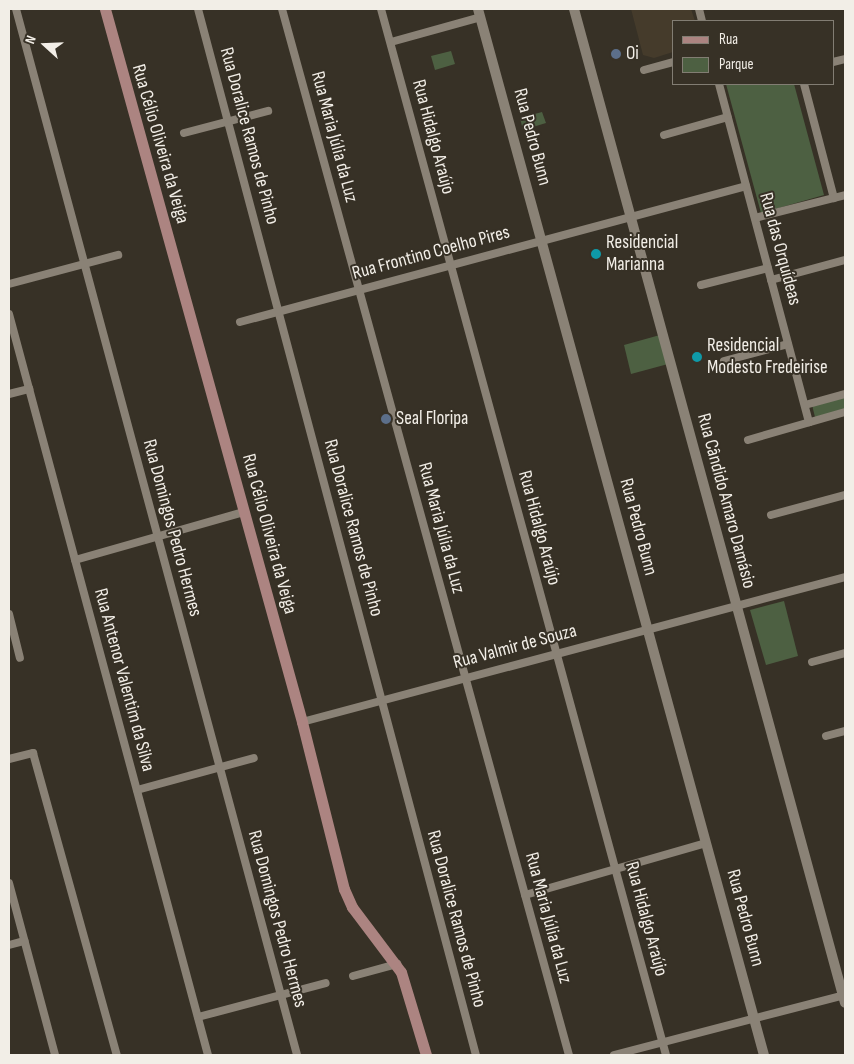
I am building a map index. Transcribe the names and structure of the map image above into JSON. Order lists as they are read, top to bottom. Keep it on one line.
{"streets":{"main road":["Rua Célio Oliveira da Veiga"],"street":["Rua Doralice Ramos de Pinho","Rua Maria Júlia da Luz","Rua Hidalgo Araújo","Rua Pedro Bunn","Rua das Orquídeas","Rua Frontino Coelho Pires","Rua Cândido Amaro Damásio","Rua Domingos Pedro Hermes","Rua Valmir de Souza","Rua Antenor Valentim da Silva"]},"crossings":[["Rua Doralice Ramos de Pinho","Rua Frontino Coelho Pires"],["Rua Doralice Ramos de Pinho","Rua Valmir de Souza"],["Rua Maria Júlia da Luz","Rua Frontino Coelho Pires"],["Rua Maria Júlia da Luz","Rua Valmir de Souza"],["Rua Hidalgo Araújo","Rua Frontino Coelho Pires"],["Rua Hidalgo Araújo","Rua Valmir de Souza"],["Rua Pedro Bunn","Rua Frontino Coelho Pires"],["Rua Pedro Bunn","Rua Valmir de Souza"],["Rua Célio Oliveira da Veiga","Rua Valmir de Souza"],["Rua das Orquídeas","Rua Frontino Coelho Pires"],["Rua Frontino Coelho Pires","Rua Cândido Amaro Damásio"],["Rua Cândido Amaro Damásio","Rua Valmir de Souza"]],"places":["Oi","Residencial Marianna","Residencial Modesto Fredeirise","Seal Floripa"],"legend":["Rua","Parque"],"north":"left"}
